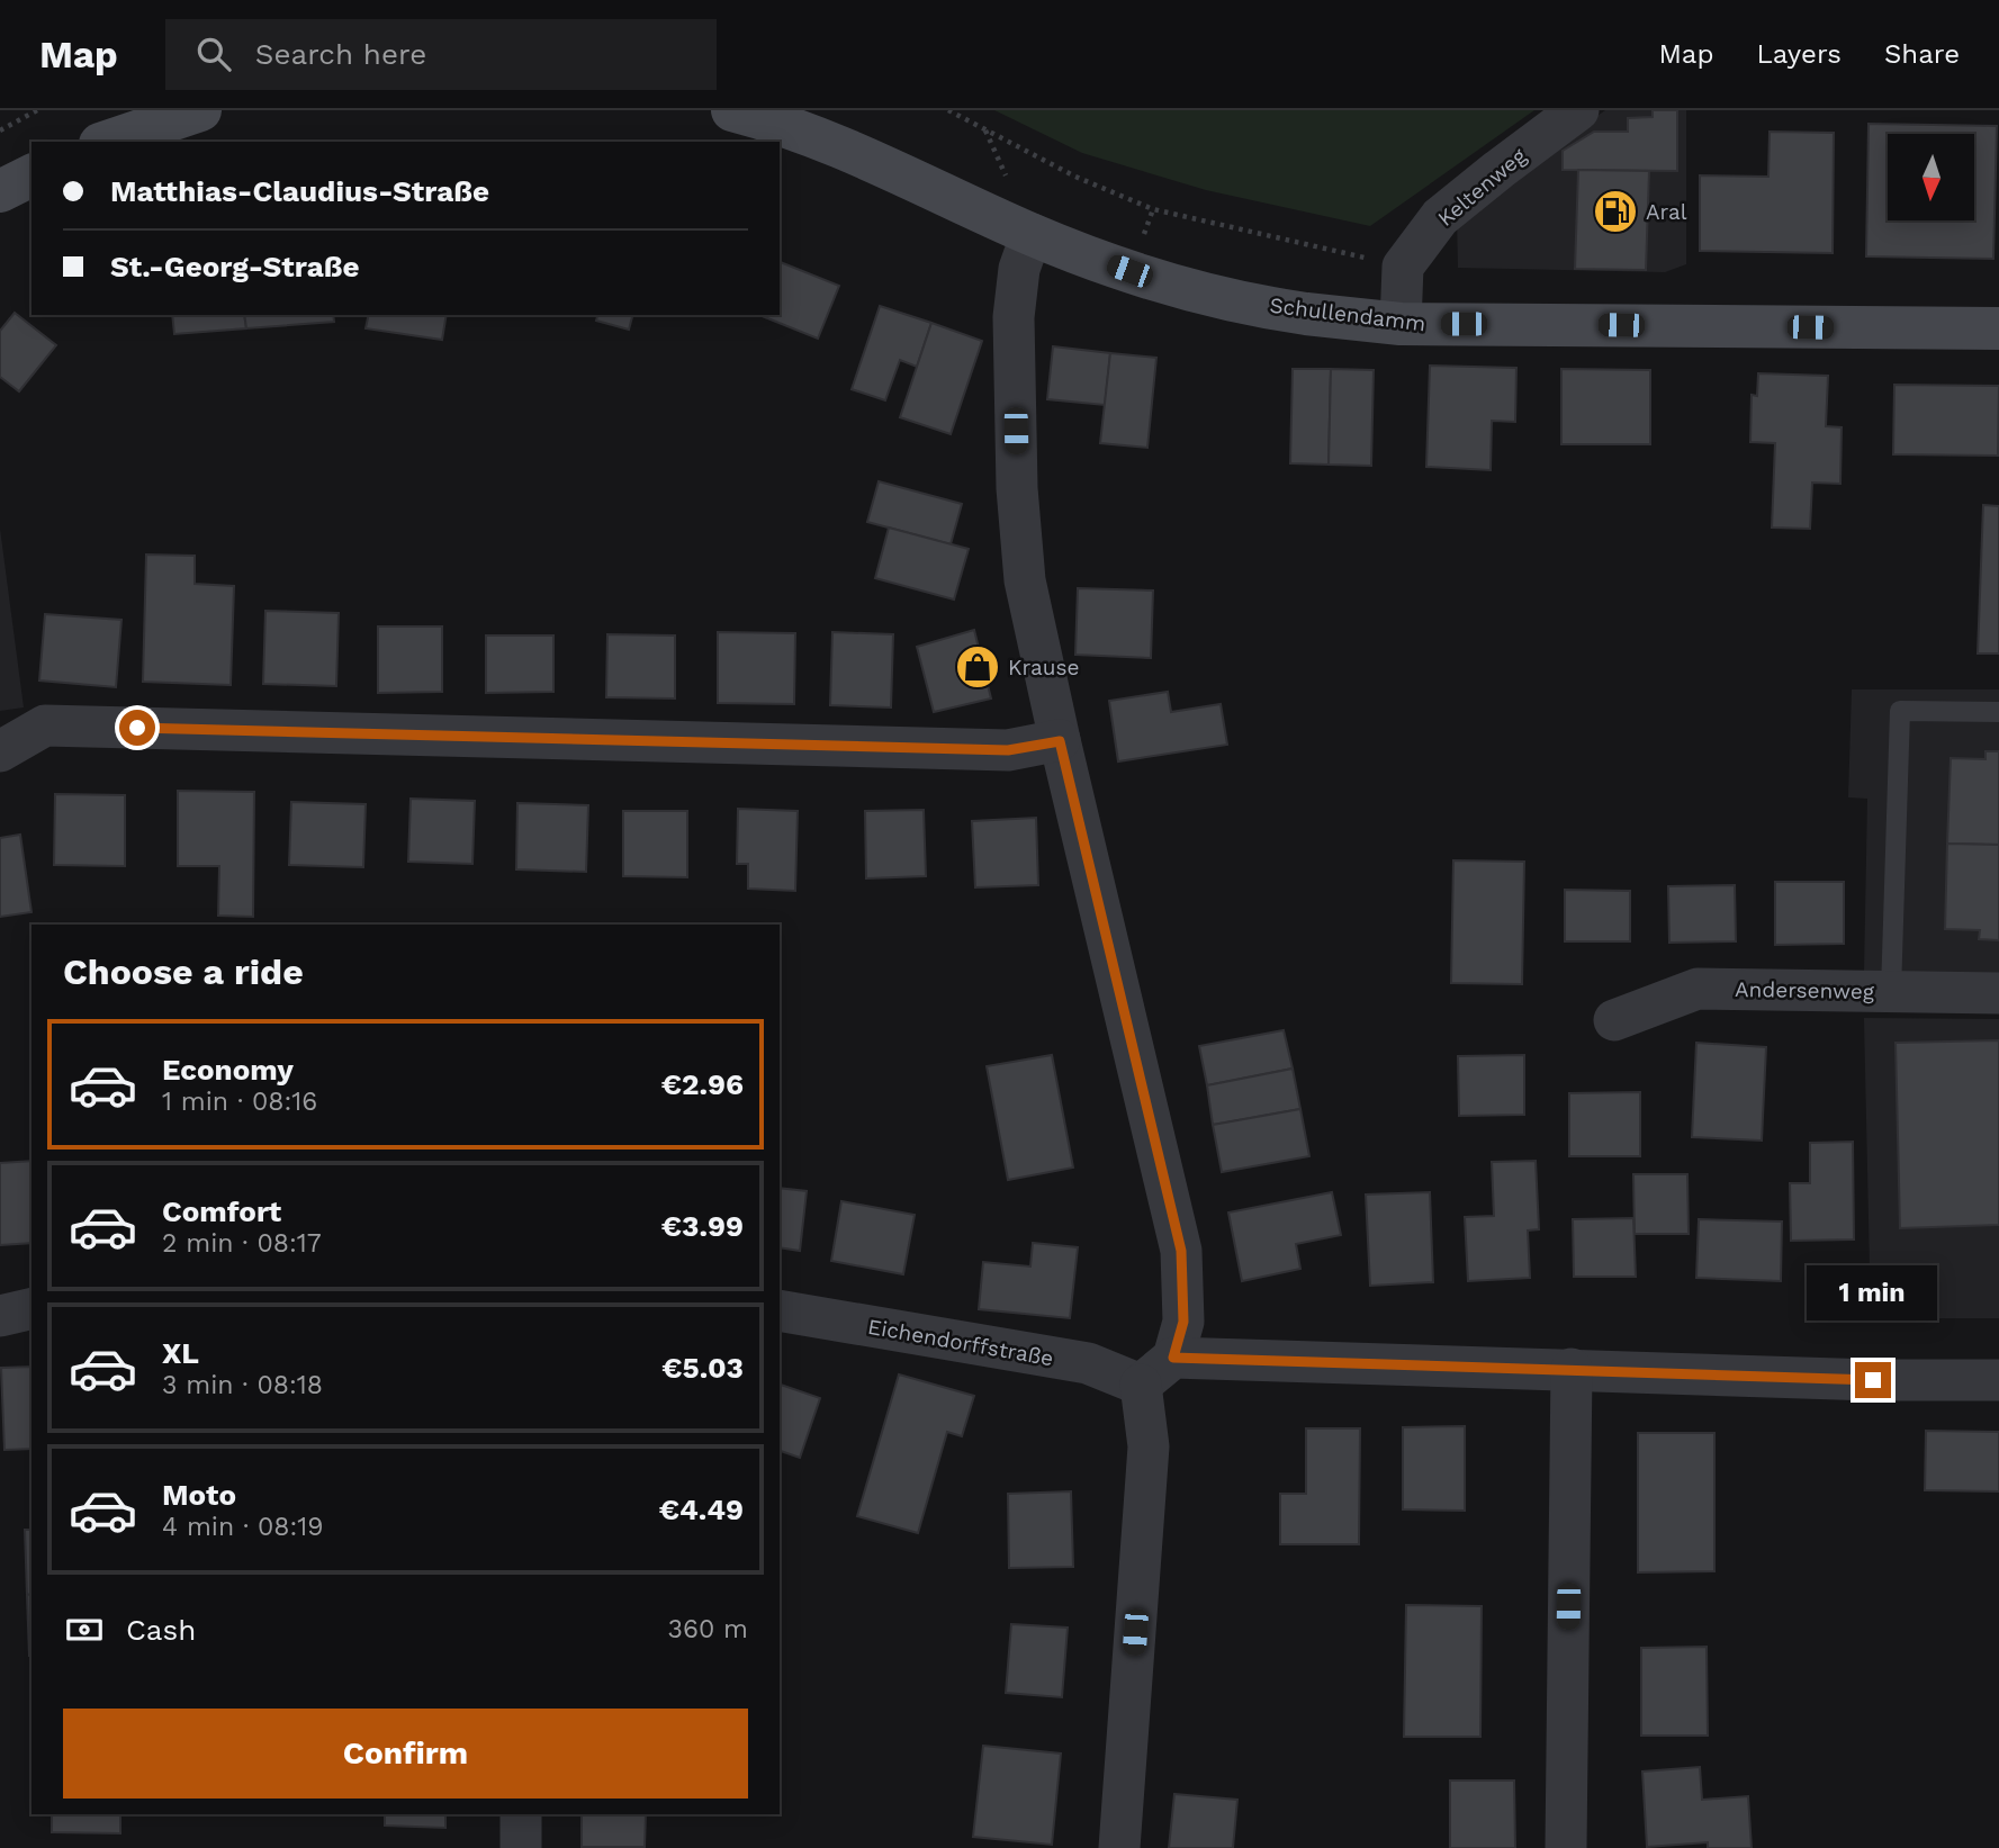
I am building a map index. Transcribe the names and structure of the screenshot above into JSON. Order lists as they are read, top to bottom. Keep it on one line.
{"streets":{"main road":["Schullendamm"],"street":["Keltenweg","Andersenweg","Eichendorffstraße"]},"places":{"fuel station":["Aral"],"shop":["Krause"]},"north":"bottom","page":{"header":"Map","search":"Search here","nav":["Map","Layers","Share"],"banner":["Matthias-Claudius-Straße","St.-Georg-Straße"],"heading":"Choose a ride","list":[{"name":"Economy","note":"1 min · 08:16","value":"€2.96"},{"name":"Comfort","note":"2 min · 08:17","value":"€3.99"},{"name":"XL","note":"3 min · 08:18","value":"€5.03"},{"name":"Moto","note":"4 min · 08:19","value":"€4.49"}],"bubble":"1 min","pay":["Cash","360 m"],"buttons":"Confirm"}}
